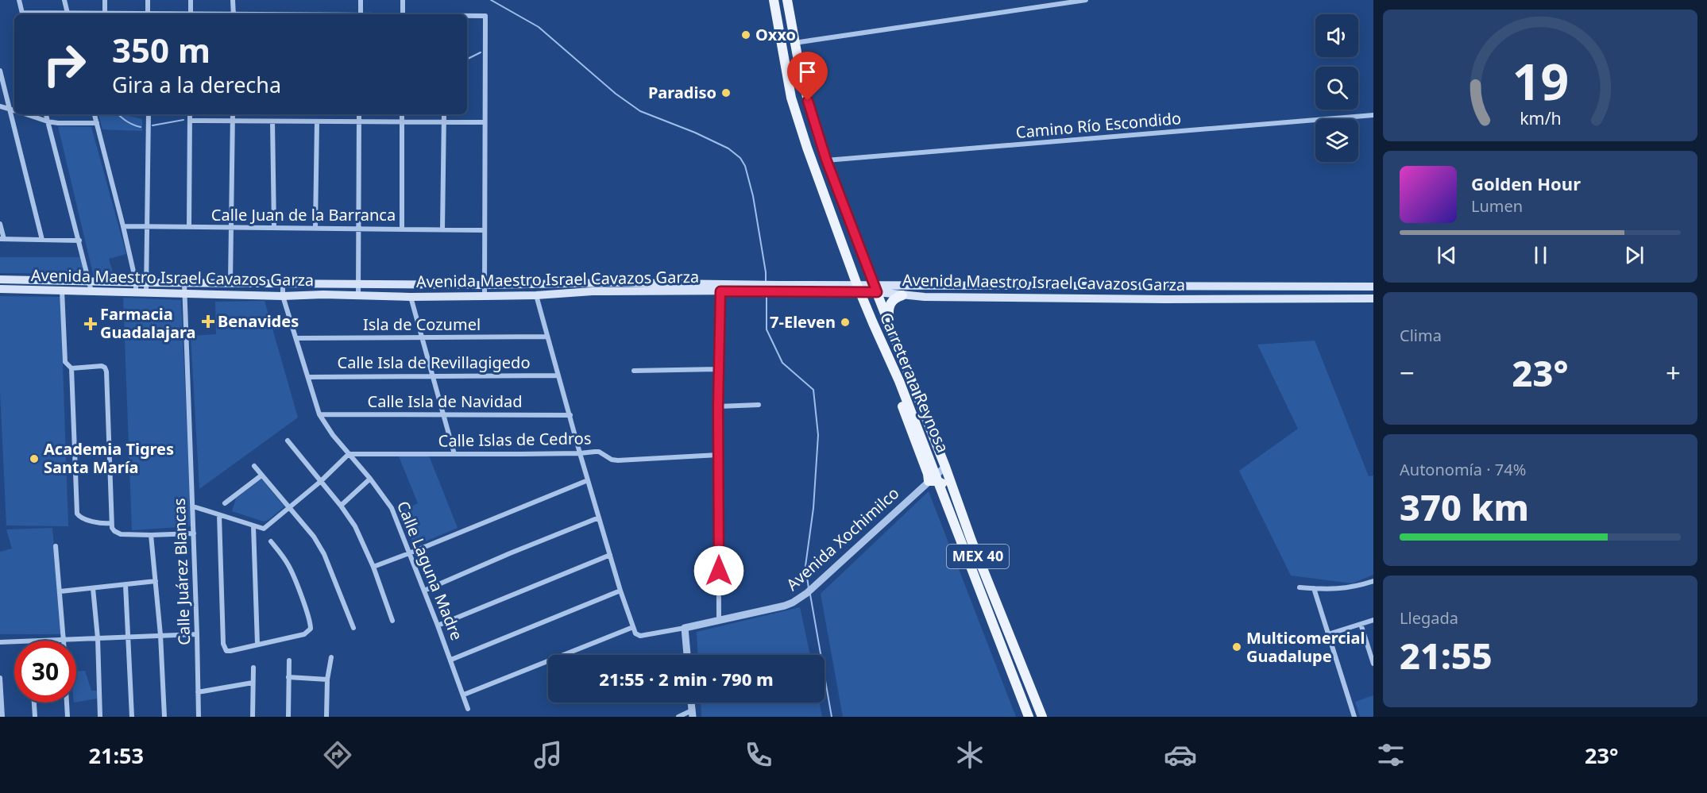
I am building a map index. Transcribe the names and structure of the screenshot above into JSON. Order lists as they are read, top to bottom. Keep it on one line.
{"streets":{"main road":["Avenida Maestro Israel Cavazos Garza","Carretera a Reynosa","MEX 40"],"street":["Camino Río Escondido","Calle Juan de la Barranca","Isla de Cozumel","Calle Isla de Revillagigedo","Calle Isla de Navidad","Calle Islas de Cedros","Avenida Xochimilco","Calle Laguna Madre","Calle Juárez Blancas"]},"crossings":[["Camino Río Escondido","Carretera a Reynosa"],["Avenida Maestro Israel Cavazos Garza","Carretera a Reynosa"],["Avenida Maestro Israel Cavazos Garza","Calle Laguna Madre"],["Avenida Maestro Israel Cavazos Garza","Calle Juárez Blancas"],["Isla de Cozumel","Calle Laguna Madre"],["Calle Isla de Revillagigedo","Calle Laguna Madre"],["Carretera a Reynosa","Avenida Xochimilco"],["Carretera a Reynosa","MEX 40"],["Calle Isla de Navidad","Calle Laguna Madre"],["Calle Islas de Cedros","Calle Laguna Madre"],["Avenida Xochimilco","MEX 40"]],"places":{"other":["Oxxo","Paradiso","7-Eleven","Academia Tigres Santa María","Multicomercial Guadalupe"],"health":["Benavides","Farmacia Guadalajara"]},"page":{"turn":["350 m","Gira a la derecha"],"song":["Golden Hour","Lumen"],"tile":["Clima",["Autonomía · 74%","370 km"],["Llegada","21:55"]],"heat":["−","23°","+"],"limit":"30","trip":"21:55 · 2 min · 790 m","tabs":["21:53","23°"],"gauge":["19","km/h"]}}
